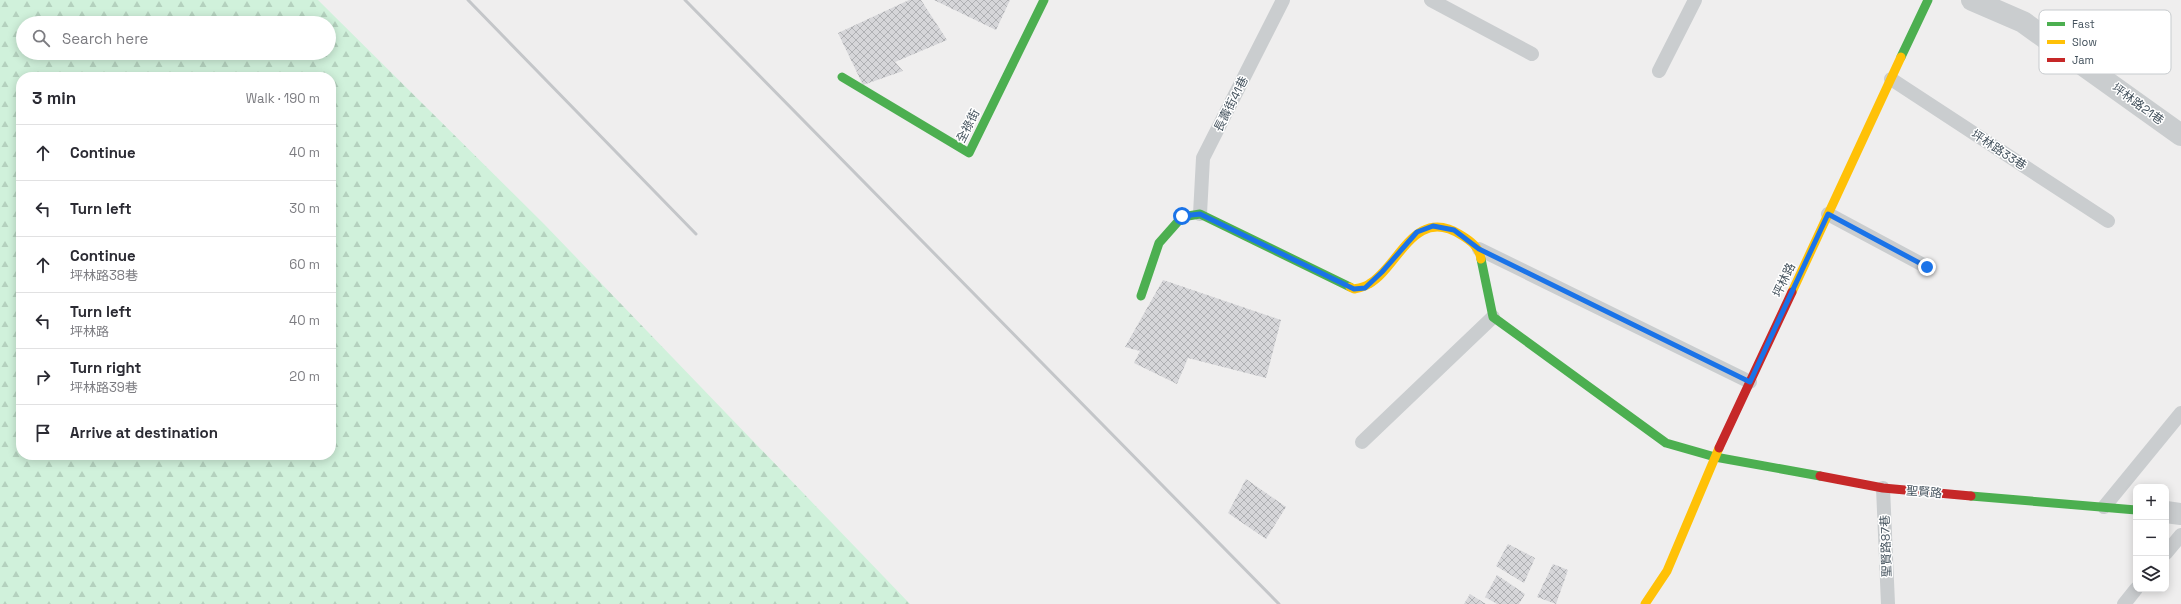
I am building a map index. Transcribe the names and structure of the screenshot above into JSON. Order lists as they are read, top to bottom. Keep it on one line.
{"streets":{"street":["坪林路21巷","全祿街","坪林路","聖賢路"],"lane":["長壽街41巷","坪林路33巷","聖賢路87巷"]},"crossings":[["坪林路33巷","坪林路"],["坪林路","聖賢路"],["聖賢路","聖賢路87巷"]],"legend":["Fast","Slow","Jam"],"page":{"search":"Search here","heading":["3 min","Walk · 190 m"],"list":[["Continue","40 m"],["Turn left","30 m"],["Continue","坪林路38巷","60 m"],["Turn left","坪林路","40 m"],["Turn right","坪林路39巷","20 m"],"Arrive at destination"],"map_buttons":["+","−"]}}
